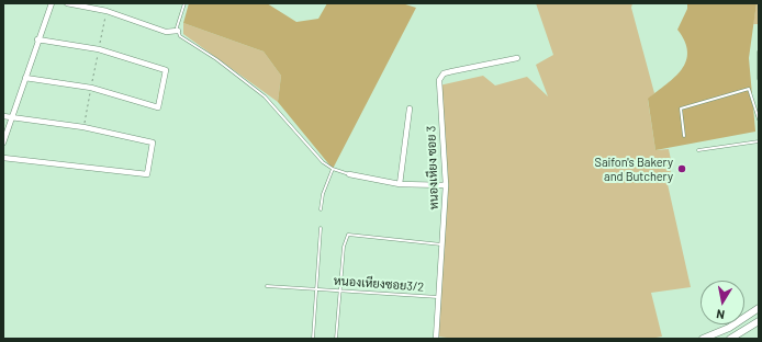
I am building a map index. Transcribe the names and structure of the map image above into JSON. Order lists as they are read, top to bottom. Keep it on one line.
{"streets":{"street":["หนองเหียง ซอย 3"],"lane":["หนองเหียงซอย3/2"]},"crossings":[["หนองเหียง ซอย 3","หนองเหียงซอย3/2"]],"places":["Saifon's Bakery and Butchery"],"north":"bottom"}
